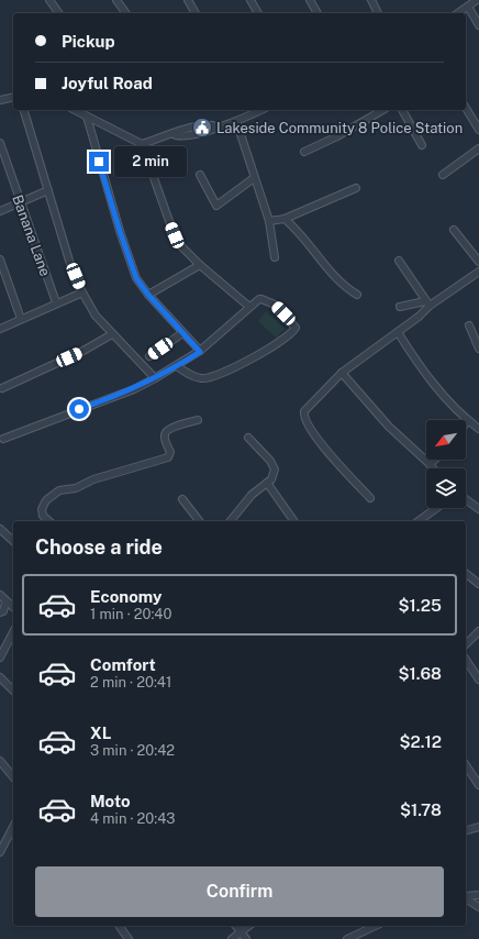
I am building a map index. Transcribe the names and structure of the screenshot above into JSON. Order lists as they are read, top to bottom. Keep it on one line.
{"streets":{"street":["Banana Lane"]},"places":{"public building":["Lakeside Community 8 Police Station"]},"north":"bottom left","page":{"banner":["Pickup","Joyful Road"],"bubble":"2 min","heading":"Choose a ride","list":[{"name":"Economy","note":"1 min · 20:40","value":"$1.25"},{"name":"Comfort","note":"2 min · 20:41","value":"$1.68"},{"name":"XL","note":"3 min · 20:42","value":"$2.12"},{"name":"Moto","note":"4 min · 20:43","value":"$1.78"}],"buttons":"Confirm"}}
